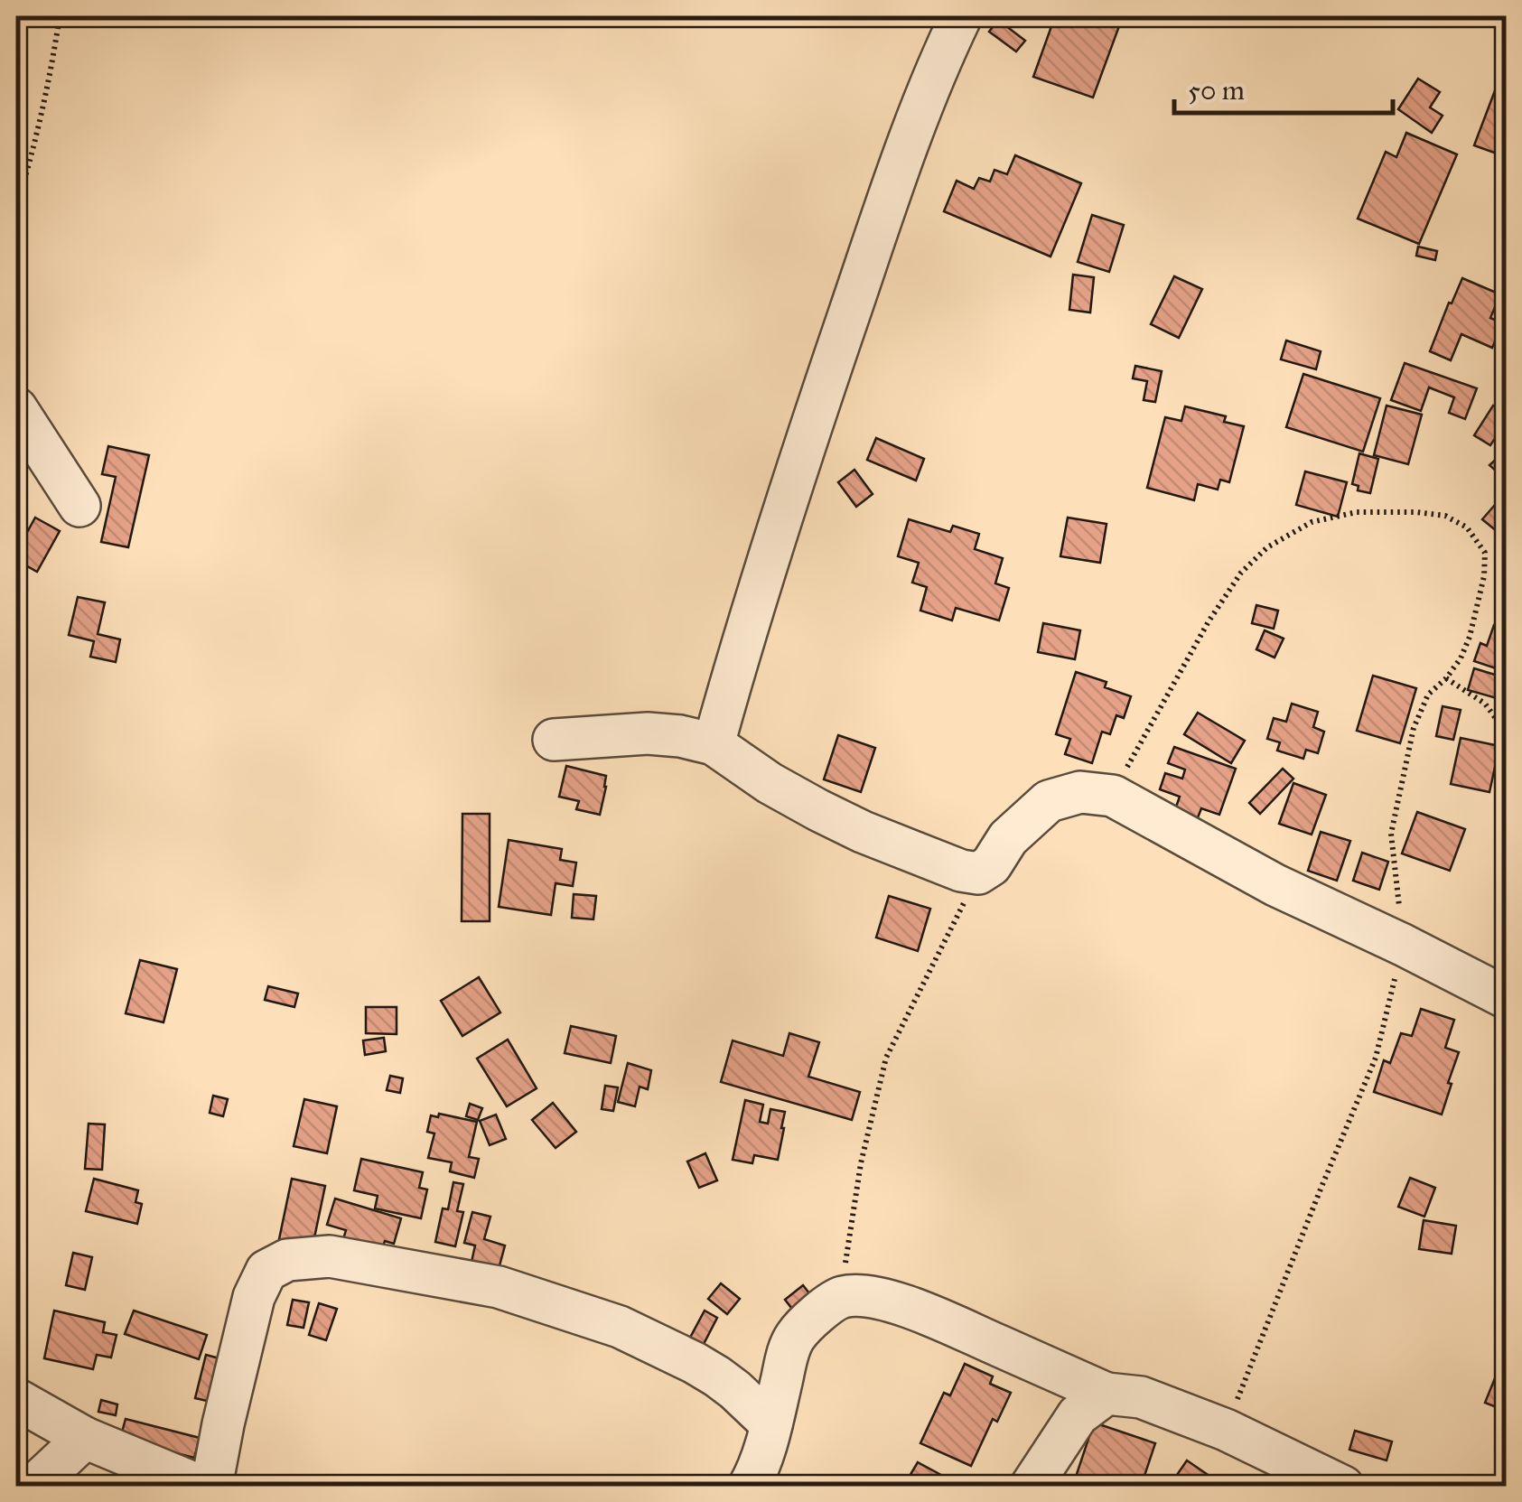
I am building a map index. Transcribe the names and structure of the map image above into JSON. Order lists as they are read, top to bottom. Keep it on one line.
{"scale_bar":"50 m"}
